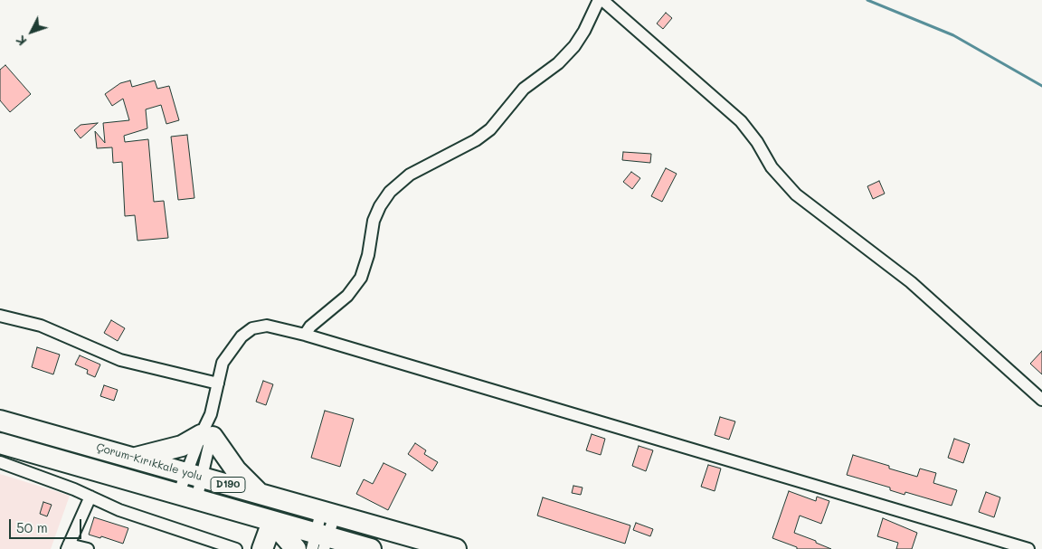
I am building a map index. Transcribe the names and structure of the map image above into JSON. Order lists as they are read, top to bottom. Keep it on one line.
{"streets":{"highway":["Çorum-Kırıkkale yolu","D190"]},"scale_bar":"50 m","north":"bottom left"}
